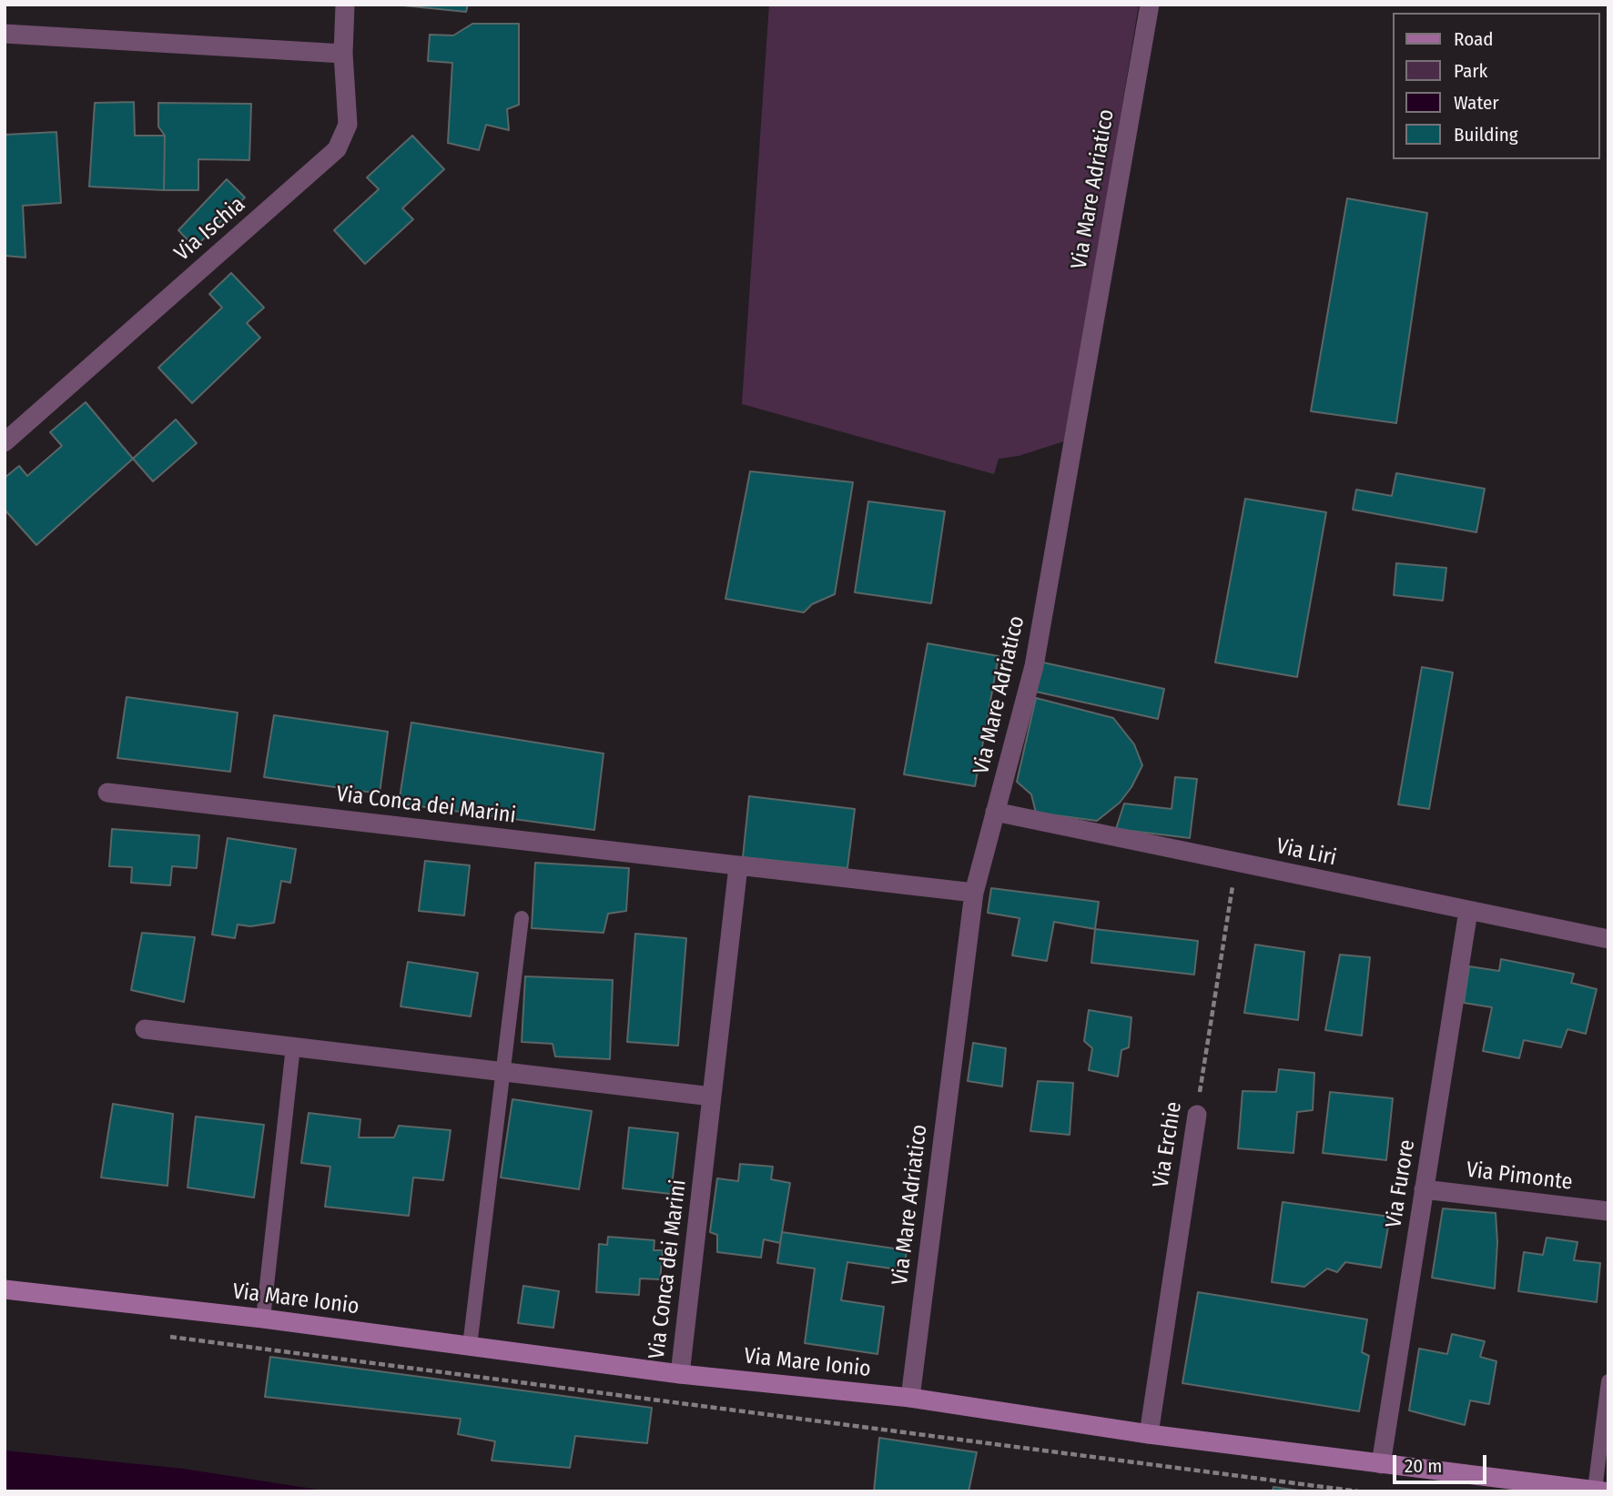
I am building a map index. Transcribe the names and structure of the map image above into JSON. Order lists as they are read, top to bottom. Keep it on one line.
{"streets":{"main road":["Via Mare Ionio"],"street":["Via Mare Adriatico","Via Ischia","Via Conca dei Marini","Via Liri","Via Erchie","Via Pimonte","Via Furore"]},"crossings":[["Via Mare Adriatico","Via Conca dei Marini"],["Via Mare Adriatico","Via Liri"],["Via Mare Adriatico","Via Mare Ionio"],["Via Conca dei Marini","Via Mare Ionio"],["Via Liri","Via Erchie"],["Via Liri","Via Furore"],["Via Erchie","Via Mare Ionio"],["Via Pimonte","Via Furore"],["Via Furore","Via Mare Ionio"]],"legend":["Road","Park","Water","Building"],"scale_bar":"20 m"}
